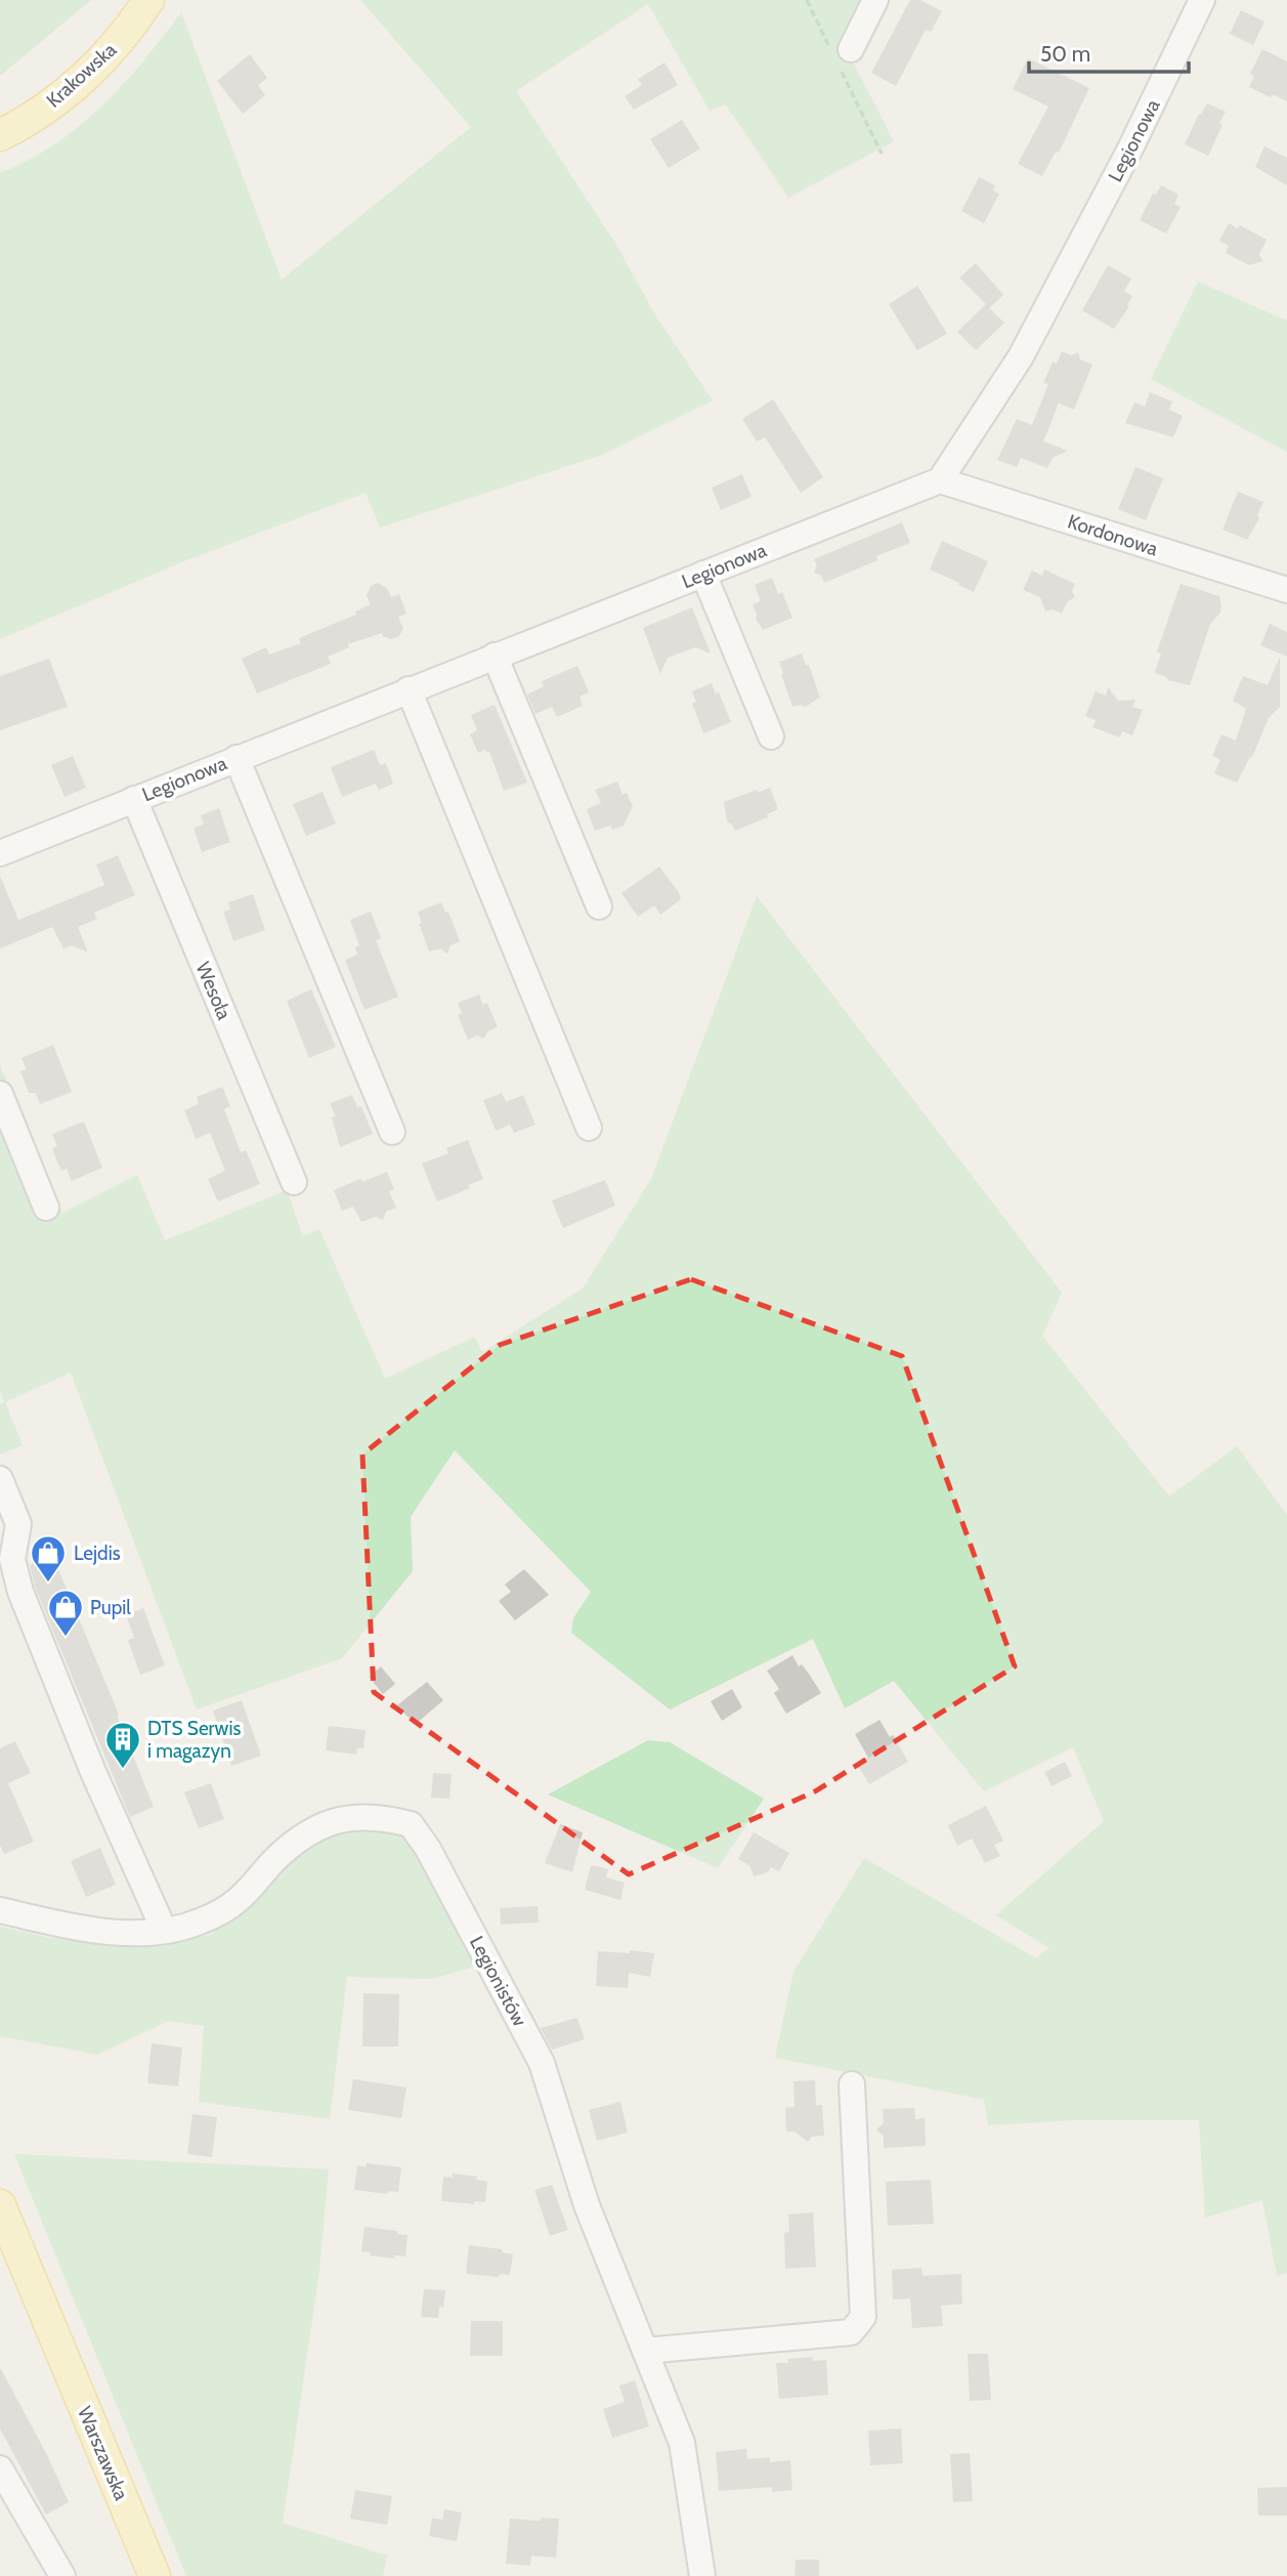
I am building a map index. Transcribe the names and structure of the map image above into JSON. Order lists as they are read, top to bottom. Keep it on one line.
{"streets":{"main road":["Krakowska","Warszawska"],"street":["Legionowa","Kordonowa","Wesoła","Legionistów"]},"crossings":[["Legionowa","Kordonowa"],["Legionowa","Wesoła"]],"places":{"shop":["Lejdis","Pupil"],"building":["DTS Serwis i magazyn"]},"scale_bar":"50 m"}
